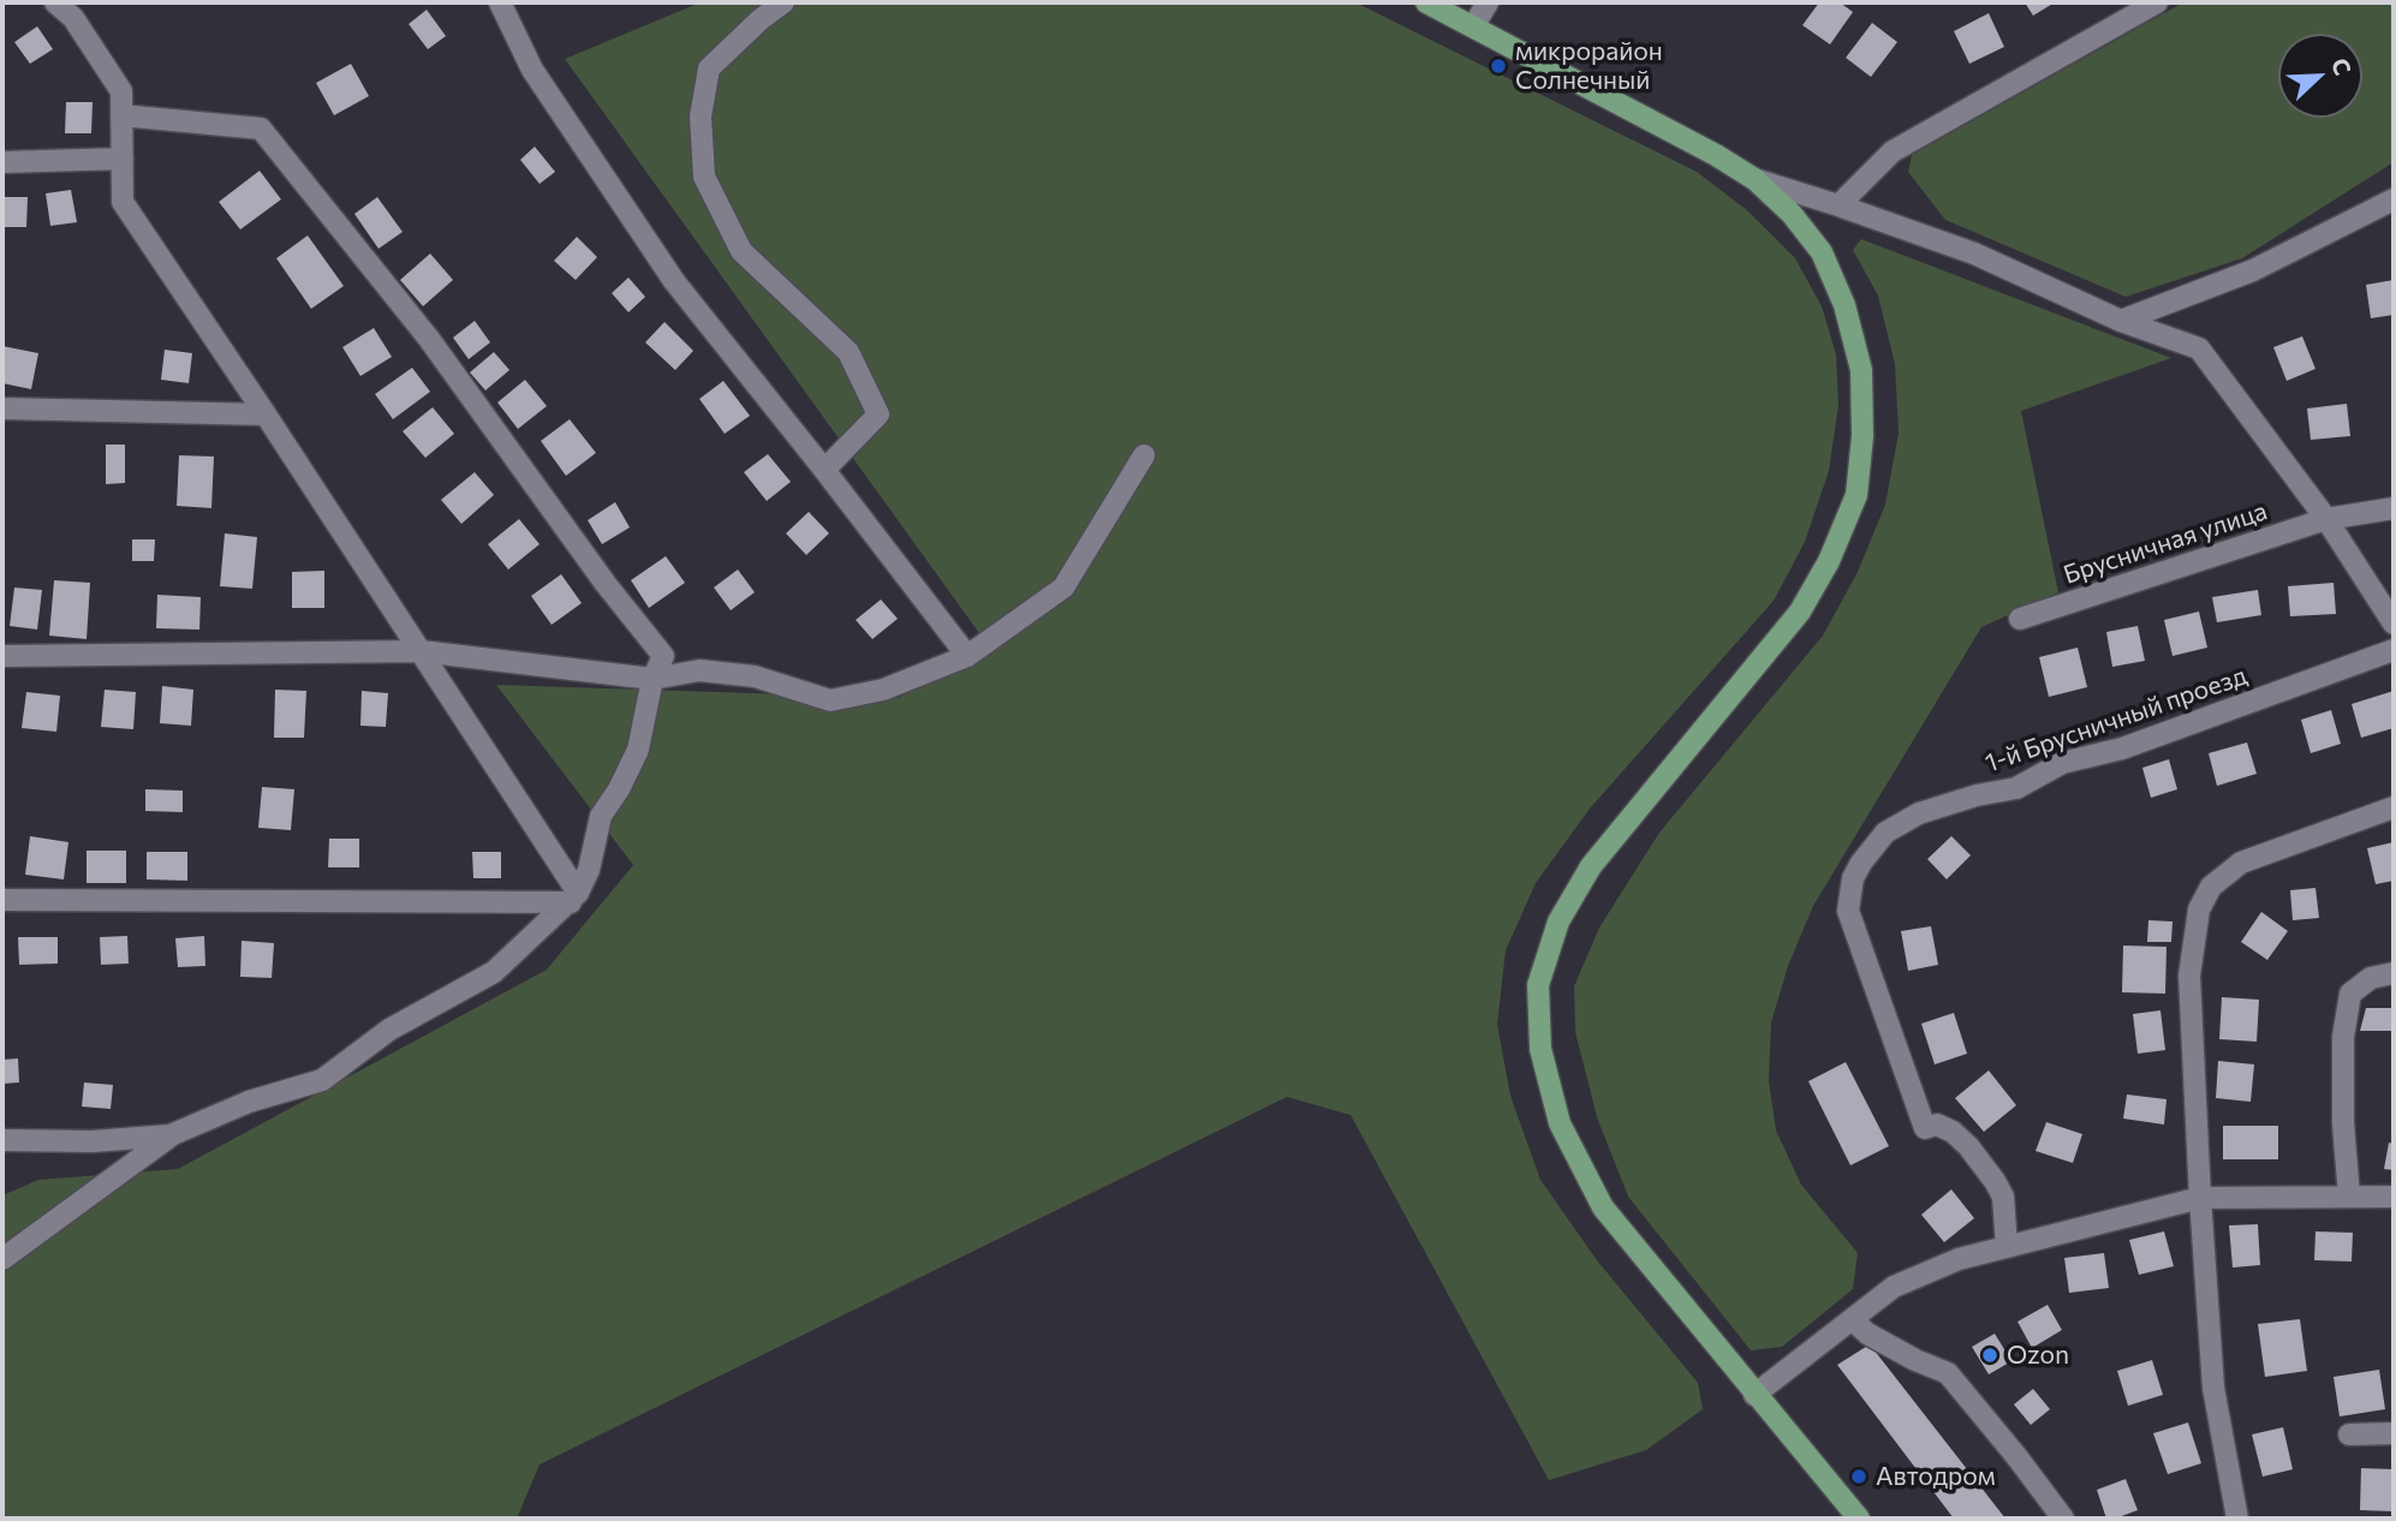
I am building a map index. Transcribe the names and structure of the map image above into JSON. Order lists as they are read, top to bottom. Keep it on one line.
{"streets":{"street":["Брусничная улица","1-й Брусничный проезд"]},"places":["микрорайон Солнечный","Ozon","Автодром"],"north":"top right"}
